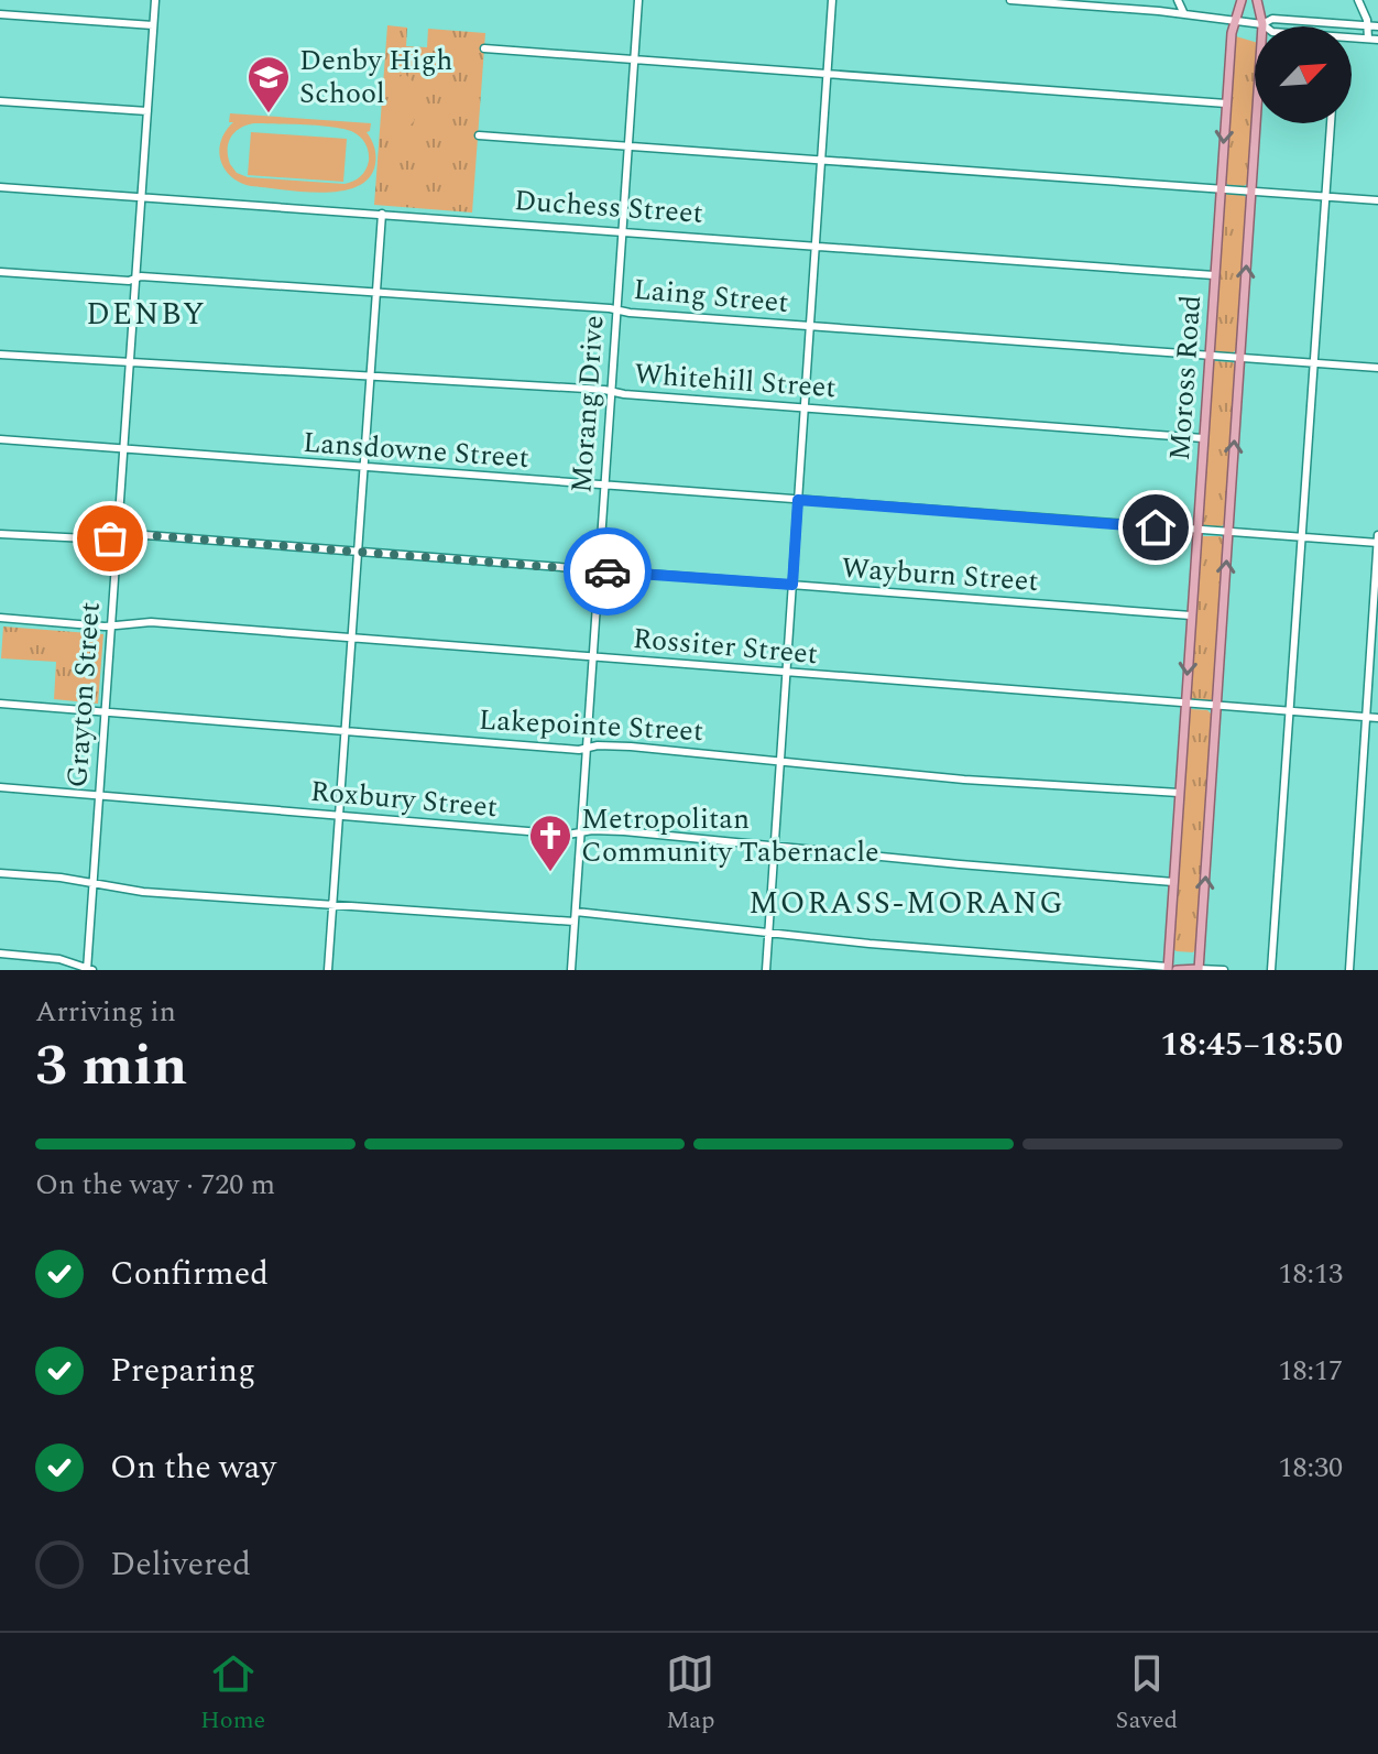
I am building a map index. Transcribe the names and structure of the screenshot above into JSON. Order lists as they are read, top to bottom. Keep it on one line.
{"streets":{"main road":["Moross Road"],"street":["Duchess Street","Laing Street","Whitehill Street","Morang Drive","Lansdowne Street","Wayburn Street","Rossiter Street","Grayton Street","Lakepointe Street","Roxbury Street"]},"crossings":[["Duchess Street","Moross Road"],["Duchess Street","Morang Drive"],["Duchess Street","Grayton Street"],["Laing Street","Moross Road"],["Laing Street","Morang Drive"],["Laing Street","Grayton Street"],["Moross Road","Whitehill Street"],["Moross Road","Lansdowne Street"],["Moross Road","Wayburn Street"],["Moross Road","Rossiter Street"],["Moross Road","Lakepointe Street"],["Moross Road","Roxbury Street"],["Whitehill Street","Morang Drive"],["Whitehill Street","Grayton Street"],["Morang Drive","Lansdowne Street"],["Morang Drive","Wayburn Street"],["Morang Drive","Rossiter Street"],["Morang Drive","Lakepointe Street"],["Morang Drive","Roxbury Street"],["Lansdowne Street","Grayton Street"],["Wayburn Street","Grayton Street"],["Rossiter Street","Grayton Street"],["Grayton Street","Lakepointe Street"],["Grayton Street","Roxbury Street"]],"districts":["DENBY","MORASS-MORANG"],"places":{"school or university":["Denby High School"],"church":["Metropolitan Community Tabernacle"]},"north":"top right","page":{"heading":["3 min","Arriving in","18:45–18:50"],"bar":"On the way · 720 m","list":[["Confirmed","18:13"],["Preparing","18:17"],["On the way","18:30"],"Delivered"],"tabs":["Home","Map","Saved"]}}
